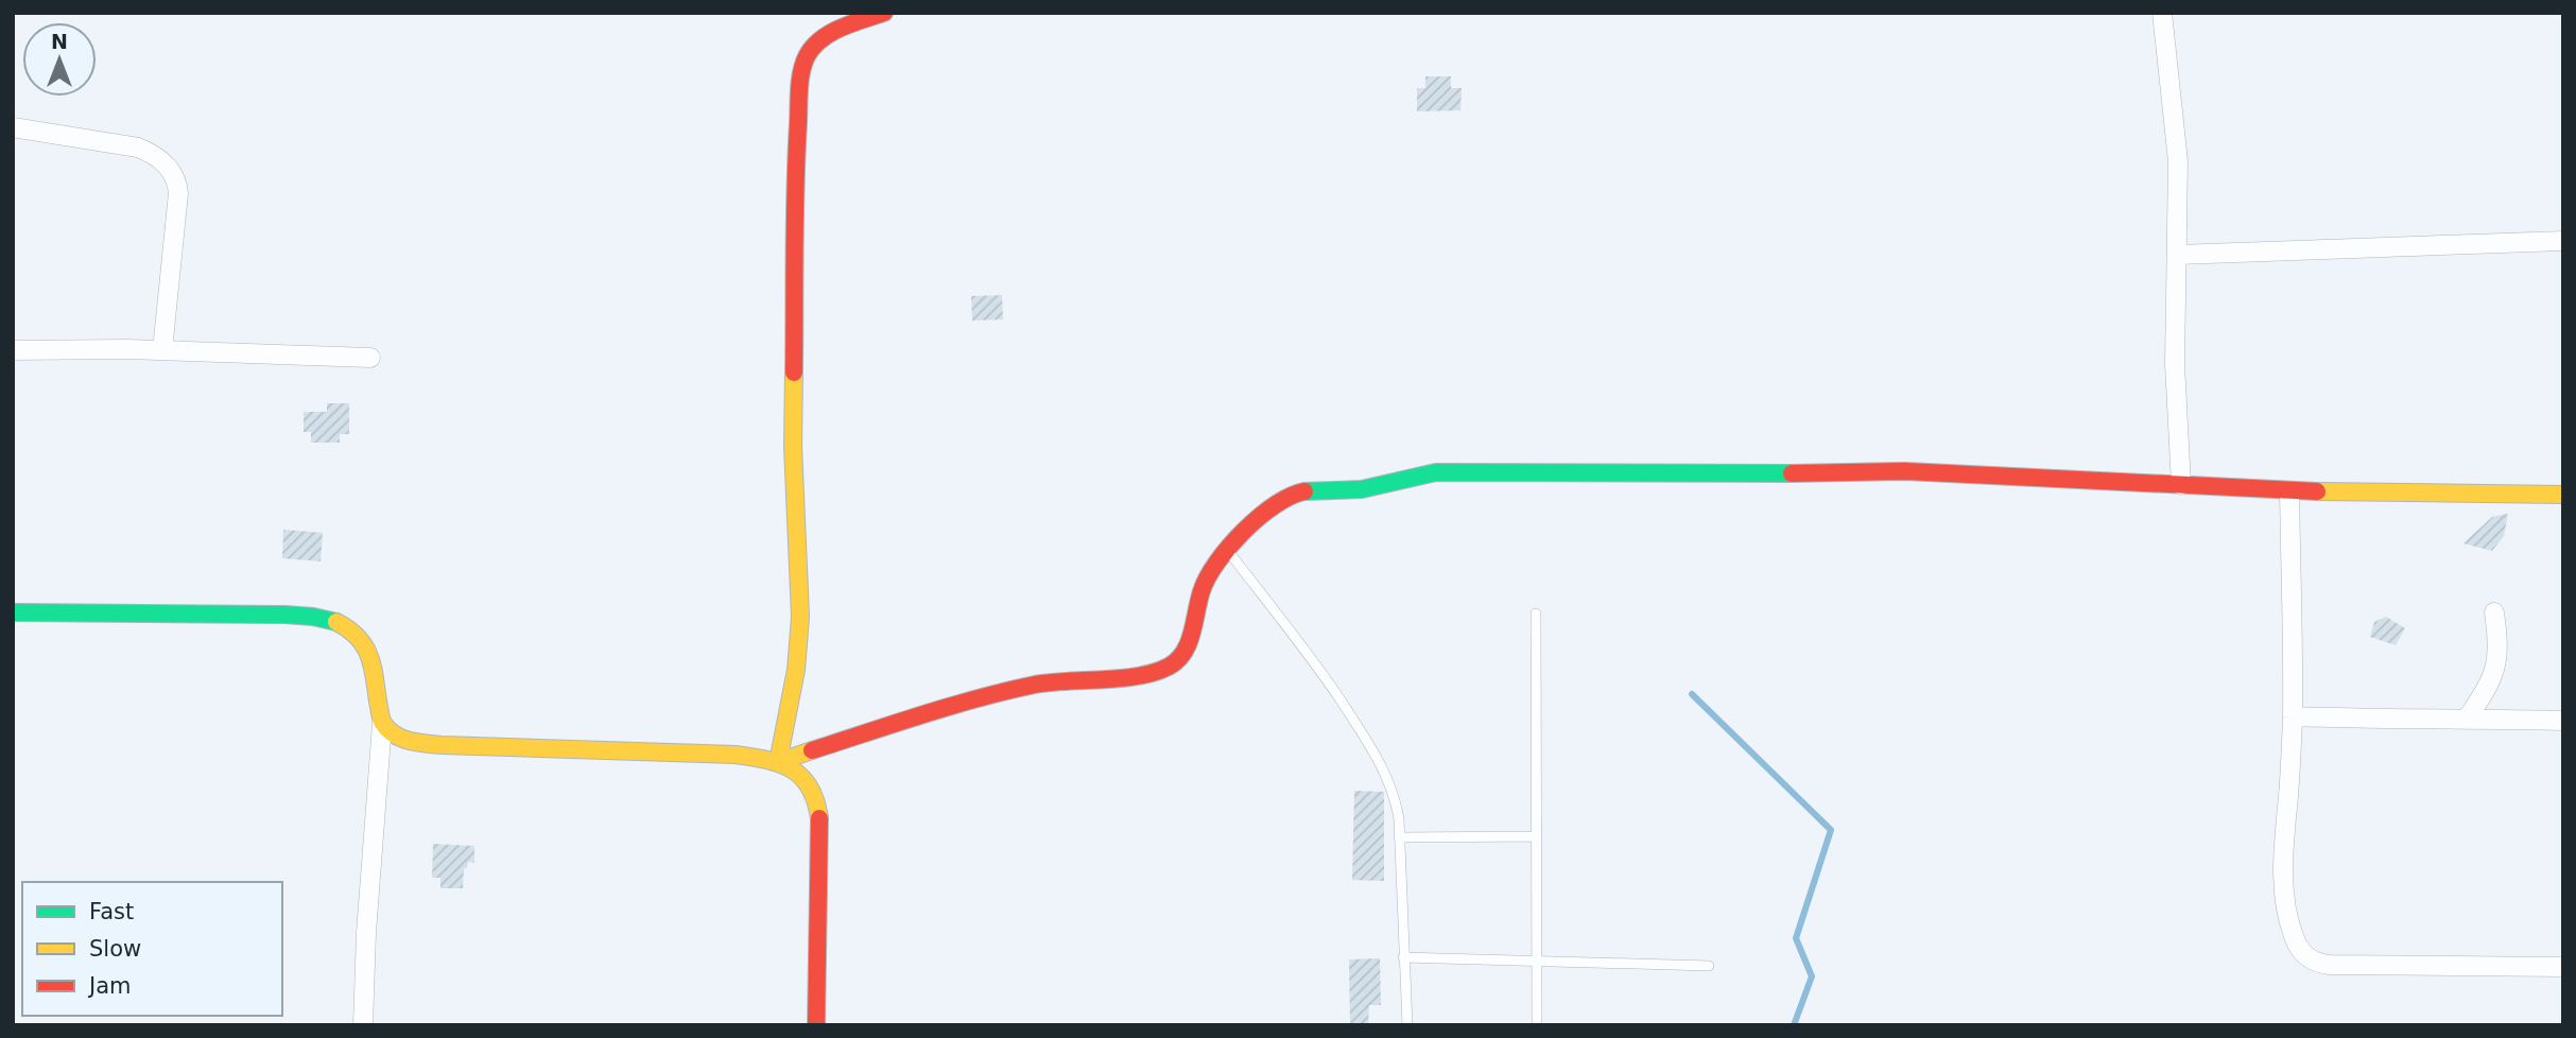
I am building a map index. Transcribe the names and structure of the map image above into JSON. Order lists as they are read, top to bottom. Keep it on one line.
{"legend":["Fast","Slow","Jam"],"north":"top"}
